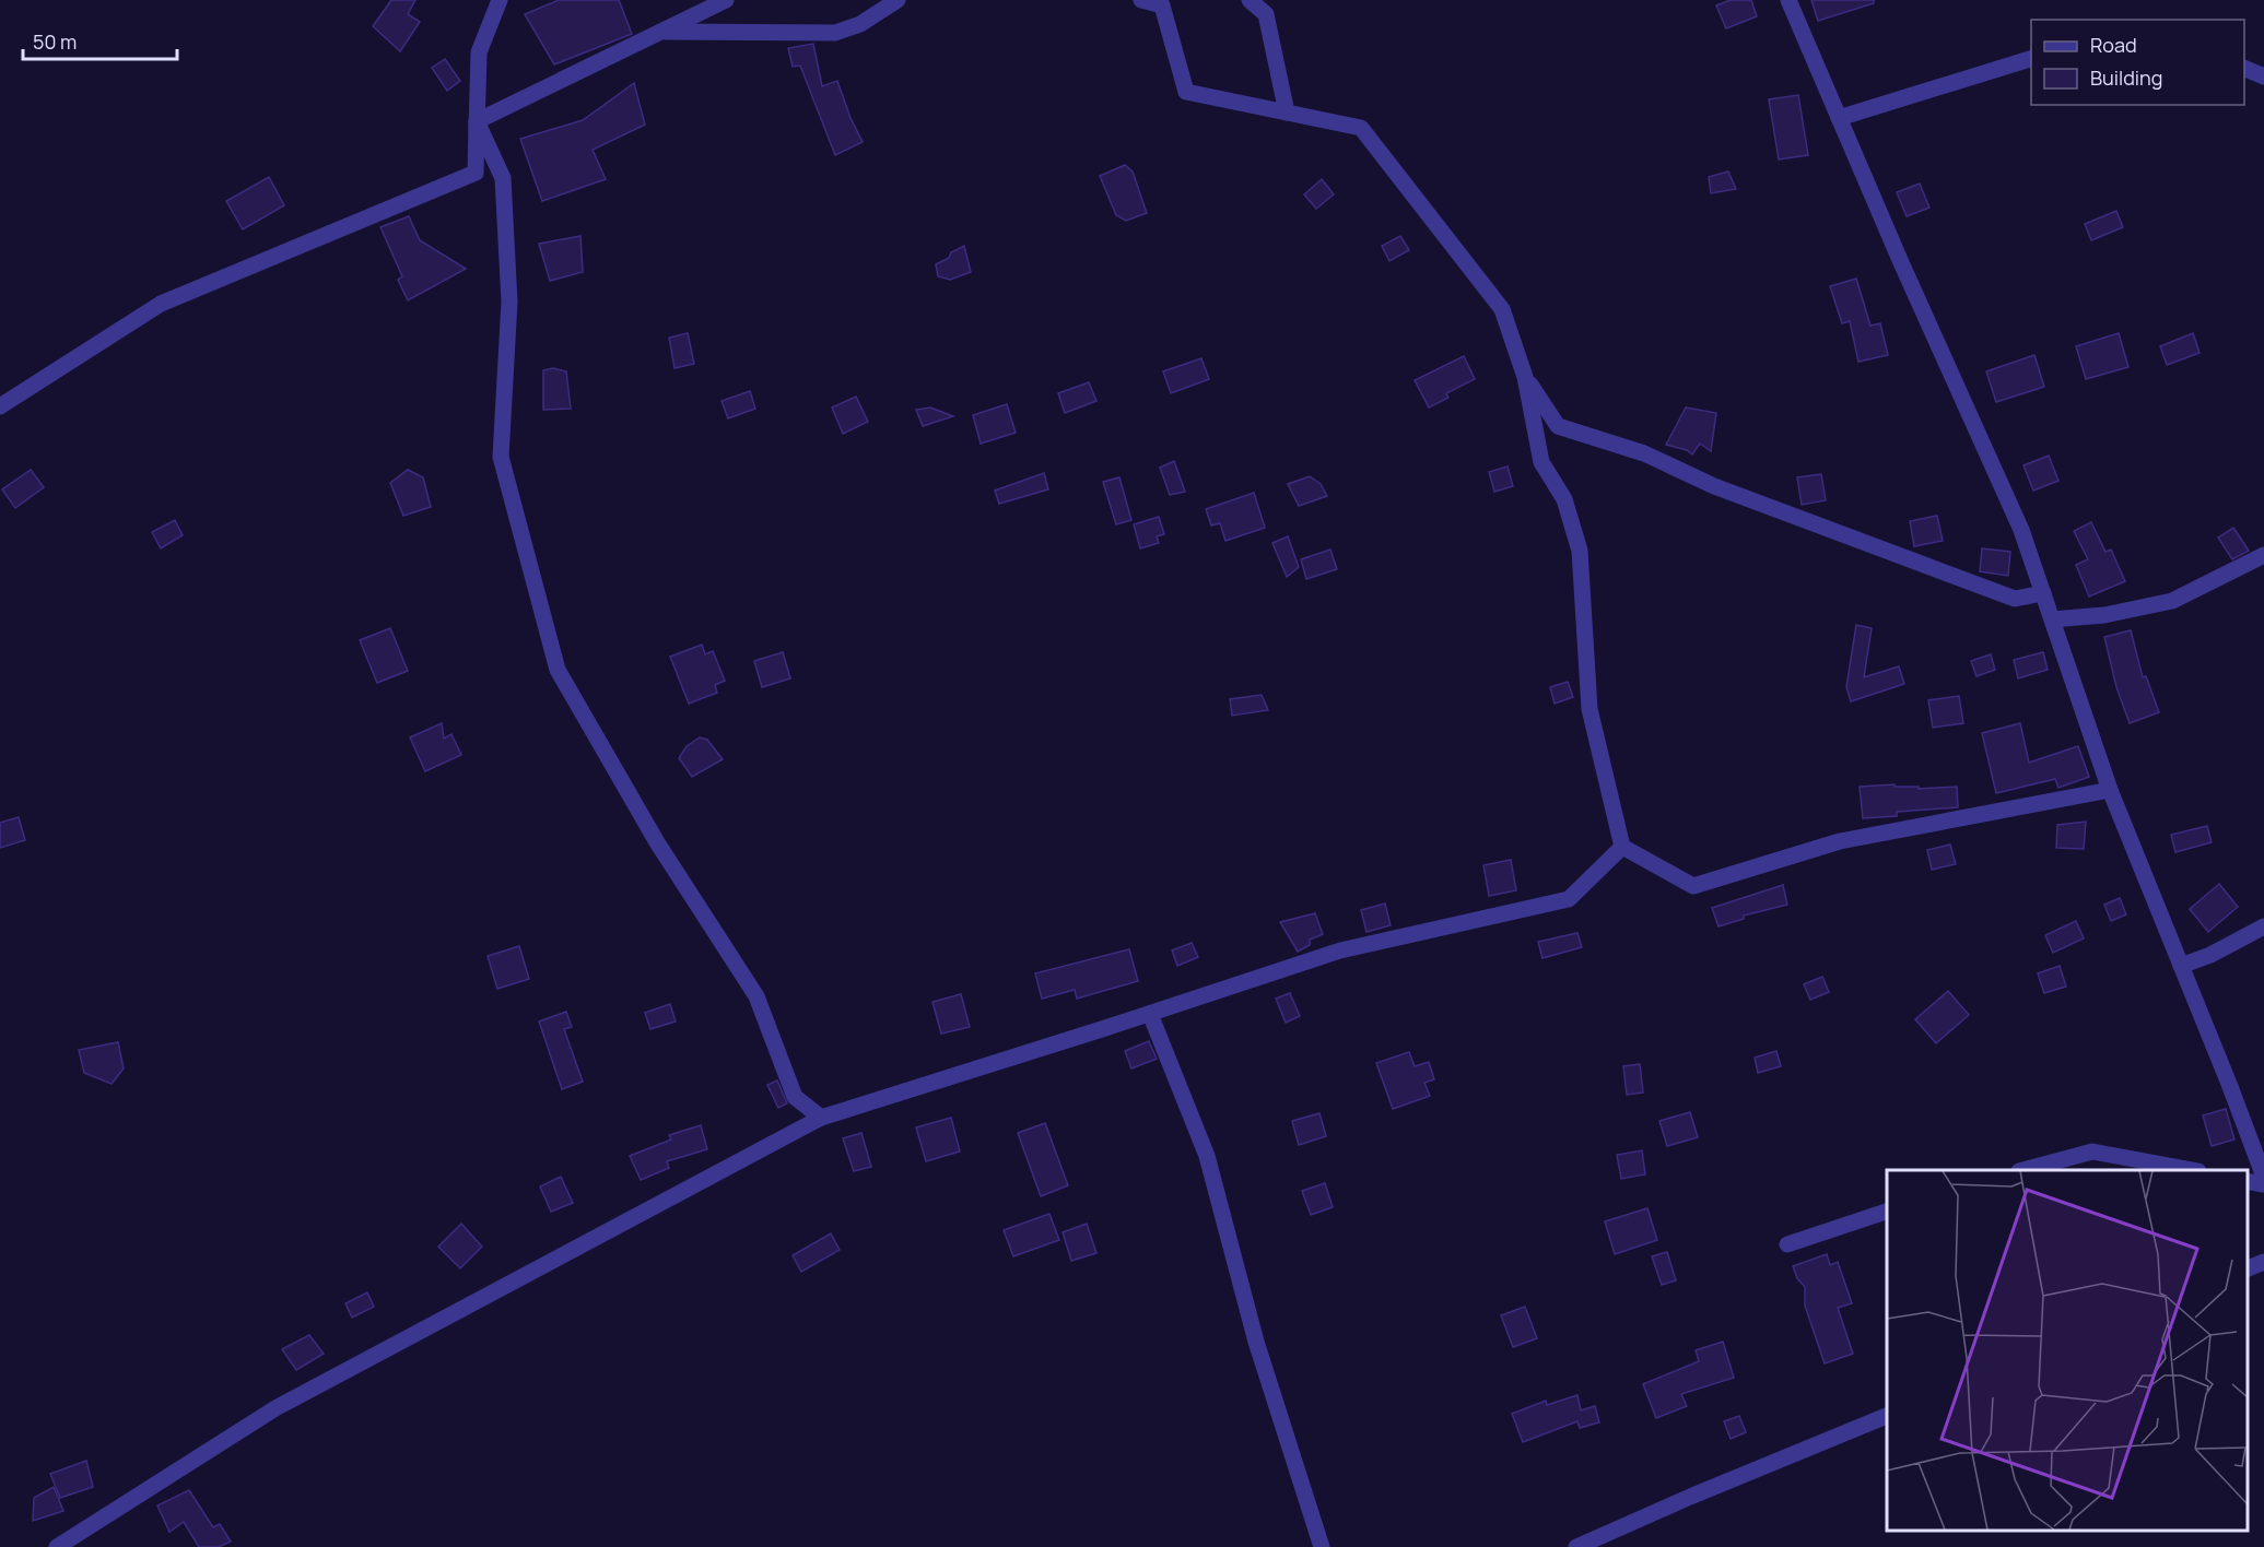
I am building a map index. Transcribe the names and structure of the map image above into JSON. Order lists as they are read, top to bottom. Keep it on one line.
{"legend":["Road","Building"],"scale_bar":"50 m"}
